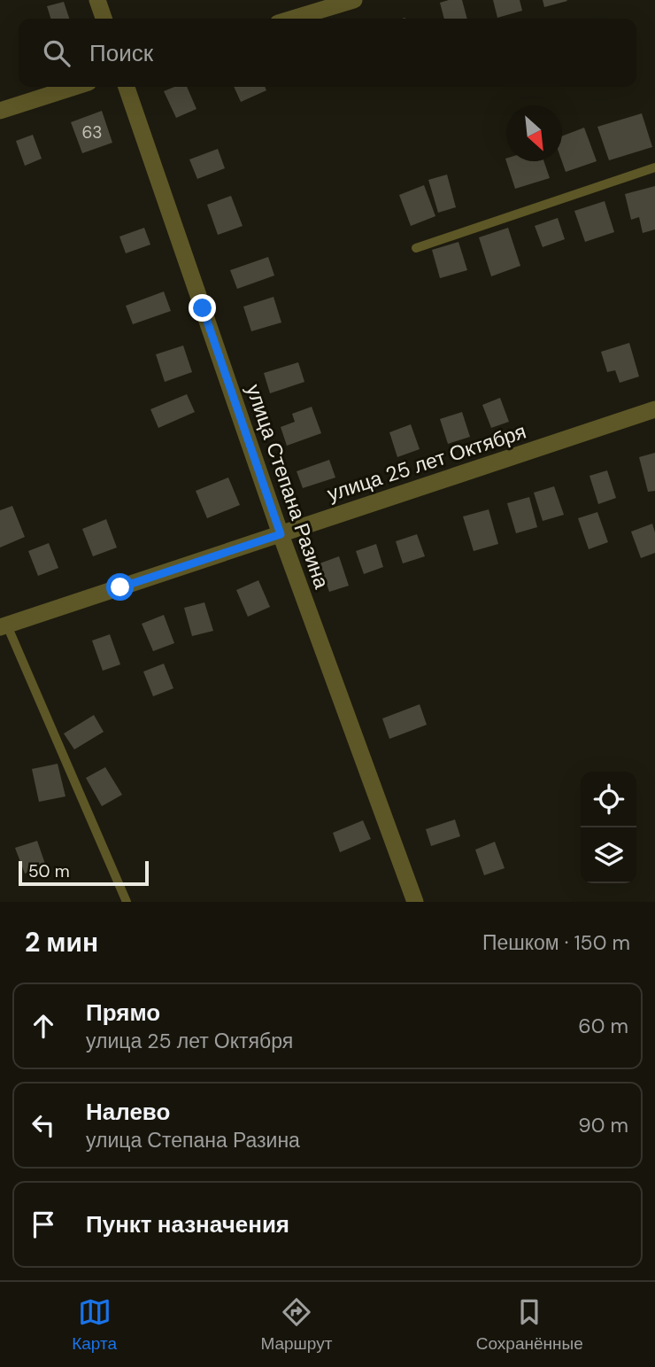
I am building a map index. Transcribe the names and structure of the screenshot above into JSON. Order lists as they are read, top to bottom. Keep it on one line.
{"streets":{"street":["улица 25 лет Октября","улица Степана Разина"]},"crossings":[["улица 25 лет Октября","улица Степана Разина"]],"house_numbers":["63"],"scale_bar":"50 m","north":"bottom right","page":{"search":"Поиск","scale":"50 m","heading":["2 мин","Пешком · 150 m"],"list":[["Прямо","улица 25 лет Октября","60 m"],["Налево","улица Степана Разина","90 m"],"Пункт назначения"],"nav":["Карта","Маршрут","Сохранённые"]}}
